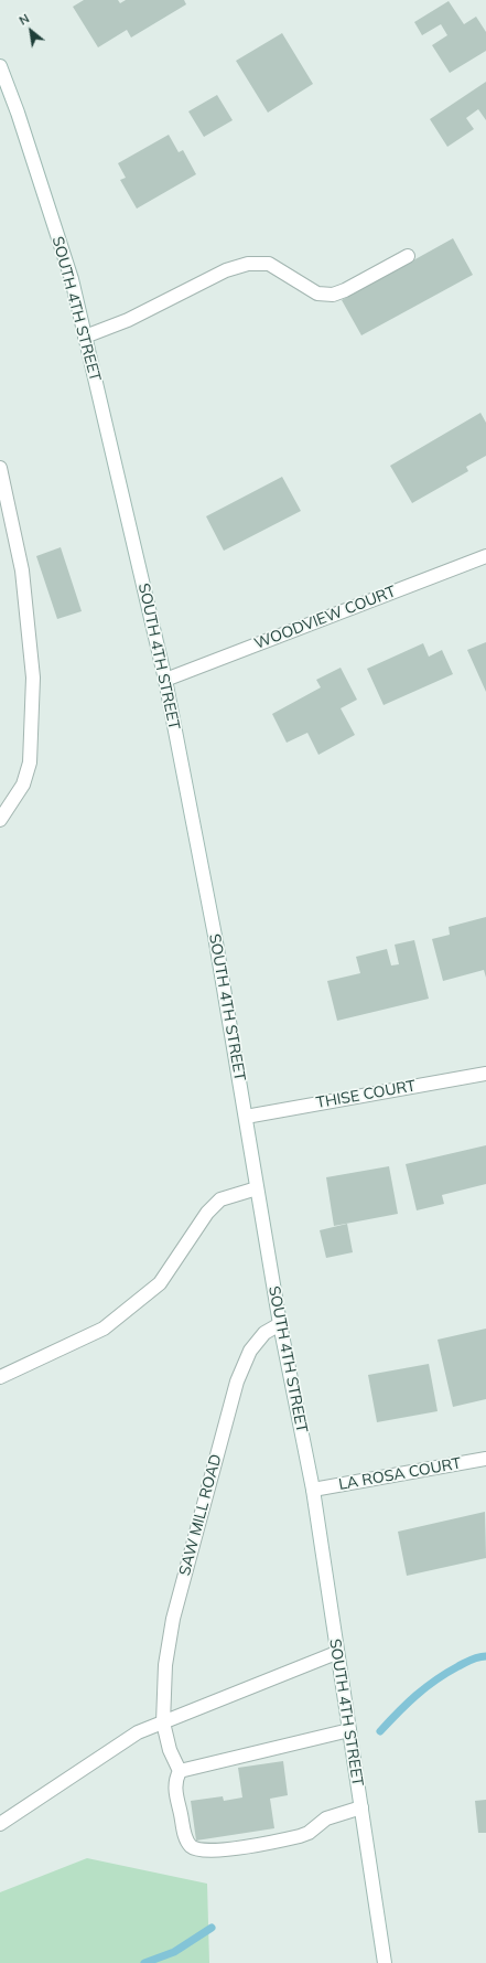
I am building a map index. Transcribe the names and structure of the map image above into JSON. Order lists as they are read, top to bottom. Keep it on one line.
{"streets":{"main road":["SOUTH 4TH STREET","WOODVIEW COURT","THISE COURT","LA ROSA COURT","SAW MILL ROAD"]},"crossings":[["SOUTH 4TH STREET","WOODVIEW COURT"],["SOUTH 4TH STREET","THISE COURT"],["SOUTH 4TH STREET","LA ROSA COURT"],["SOUTH 4TH STREET","SAW MILL ROAD"]],"north":"top left"}
